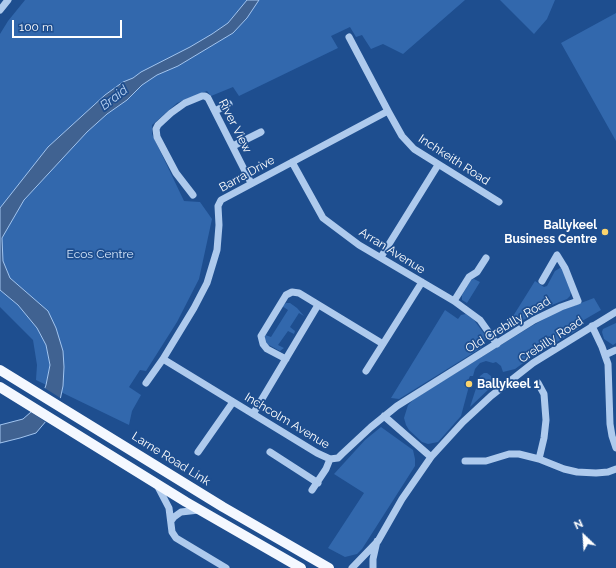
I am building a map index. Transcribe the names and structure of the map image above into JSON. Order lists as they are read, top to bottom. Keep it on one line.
{"streets":{"main road":["Larne Road Link"],"street":["River View","Inchkeith Road","Barra Drive","Arran Avenue","Old Crebilly Road","Crebilly Road","Inchcolm Avenue"]},"crossings":[["River View","Barra Drive"],["Inchkeith Road","Barra Drive"],["Barra Drive","Arran Avenue"],["Barra Drive","Inchcolm Avenue"],["Arran Avenue","Old Crebilly Road"]],"water":["Braid"],"parks":["Ecos Centre"],"places":["Ballykeel Business Centre","Ballykeel 1"],"scale_bar":"100 m","north":"top left"}
